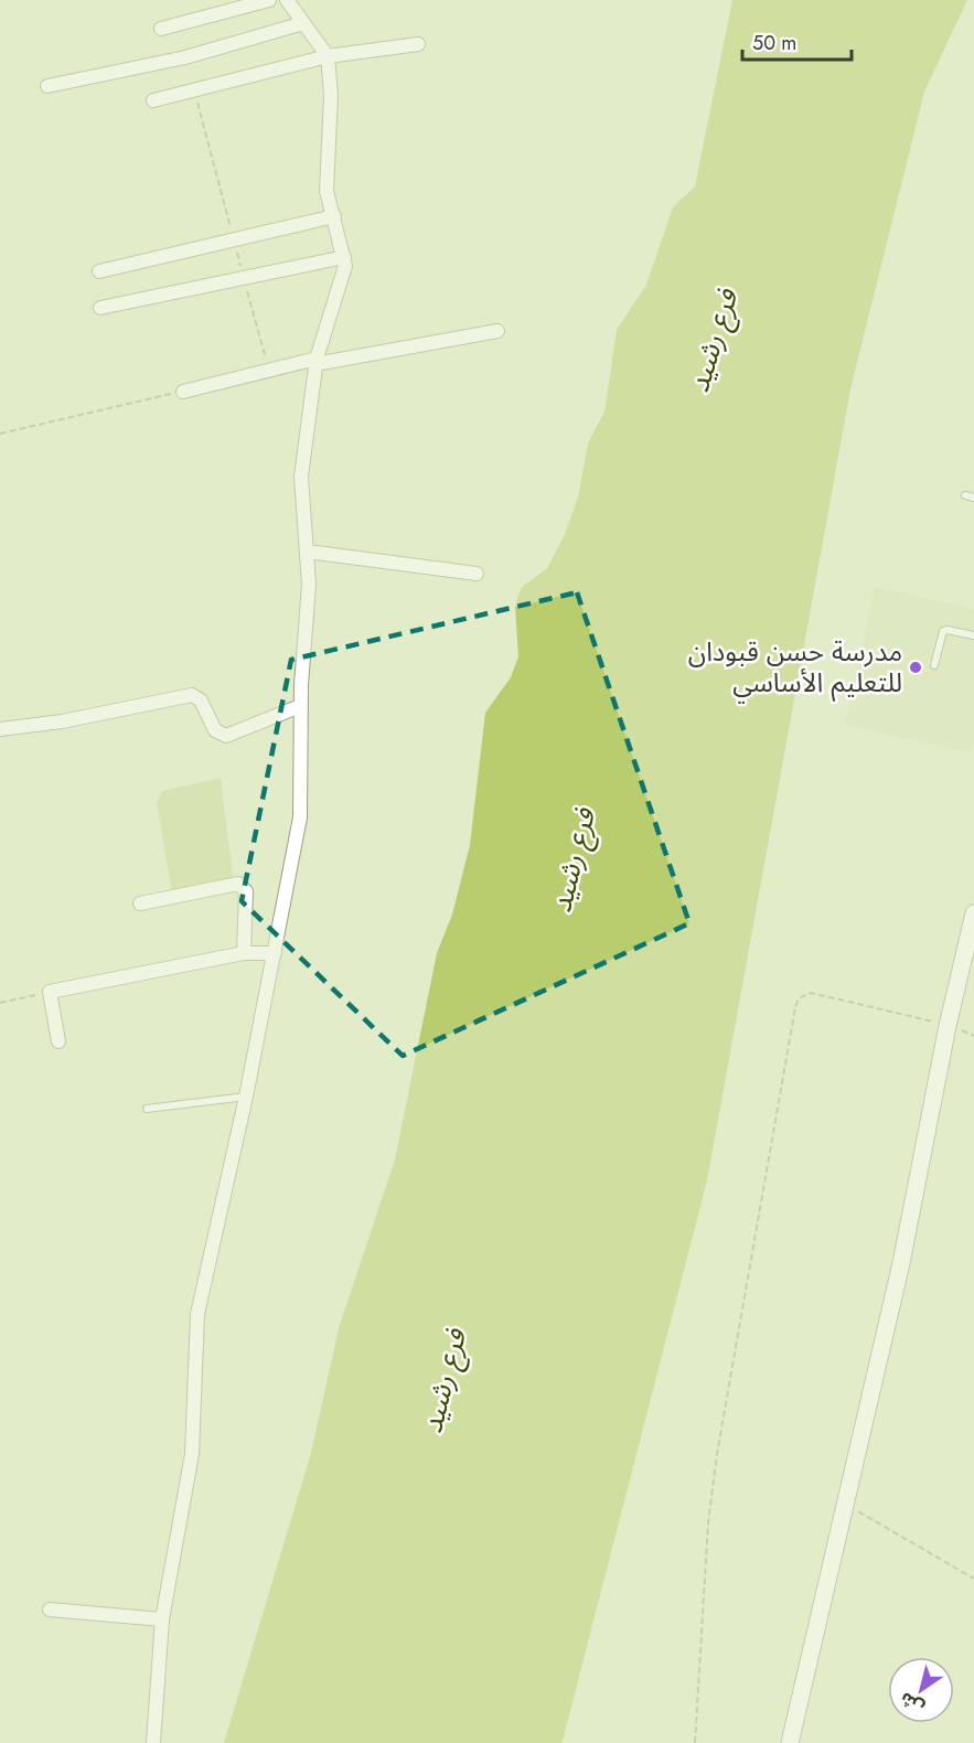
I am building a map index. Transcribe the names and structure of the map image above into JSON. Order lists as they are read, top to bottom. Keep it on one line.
{"water":["فرع رشيد"],"places":["مدرسة حسن قبودان للتعليم الأساسي"],"scale_bar":"50 m","north":"bottom left"}
